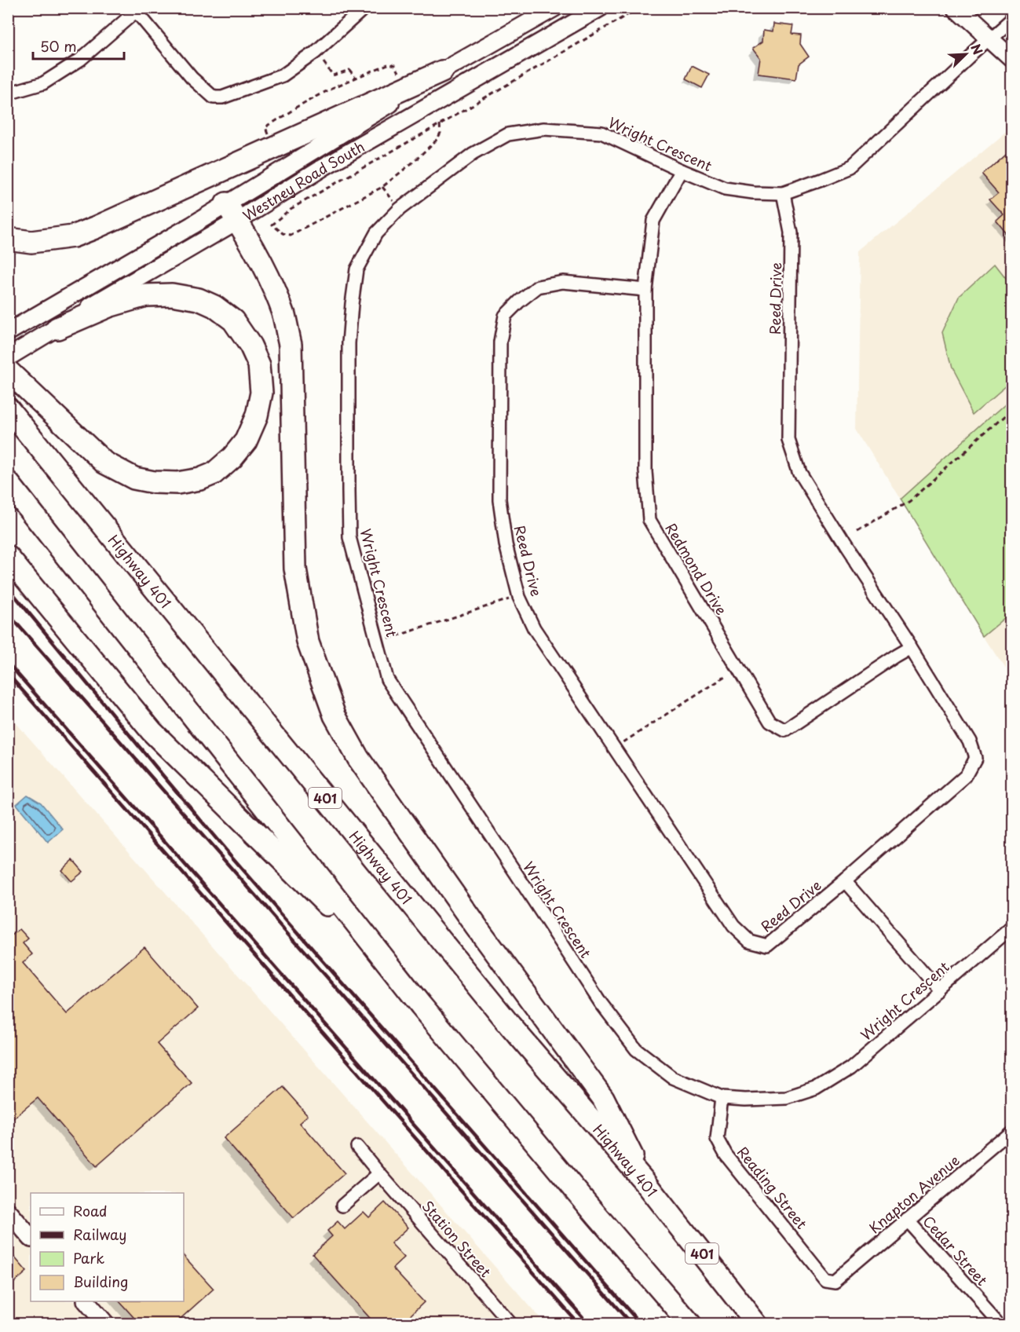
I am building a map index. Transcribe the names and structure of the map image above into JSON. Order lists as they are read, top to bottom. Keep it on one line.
{"streets":{"highway":["Highway 401","401"],"main road":["Westney Road South"],"street":["Wright Crescent","Reed Drive","Redmond Drive","Reading Street","Knapton Avenue","Station Street","Cedar Street"]},"crossings":[["Wright Crescent","Reed Drive"],["Wright Crescent","Redmond Drive"],["Wright Crescent","Reading Street"],["Reed Drive","Redmond Drive"],["Reading Street","Knapton Avenue"],["Knapton Avenue","Cedar Street"]],"legend":["Road","Railway","Park","Building"],"scale_bar":"50 m","north":"top right"}
